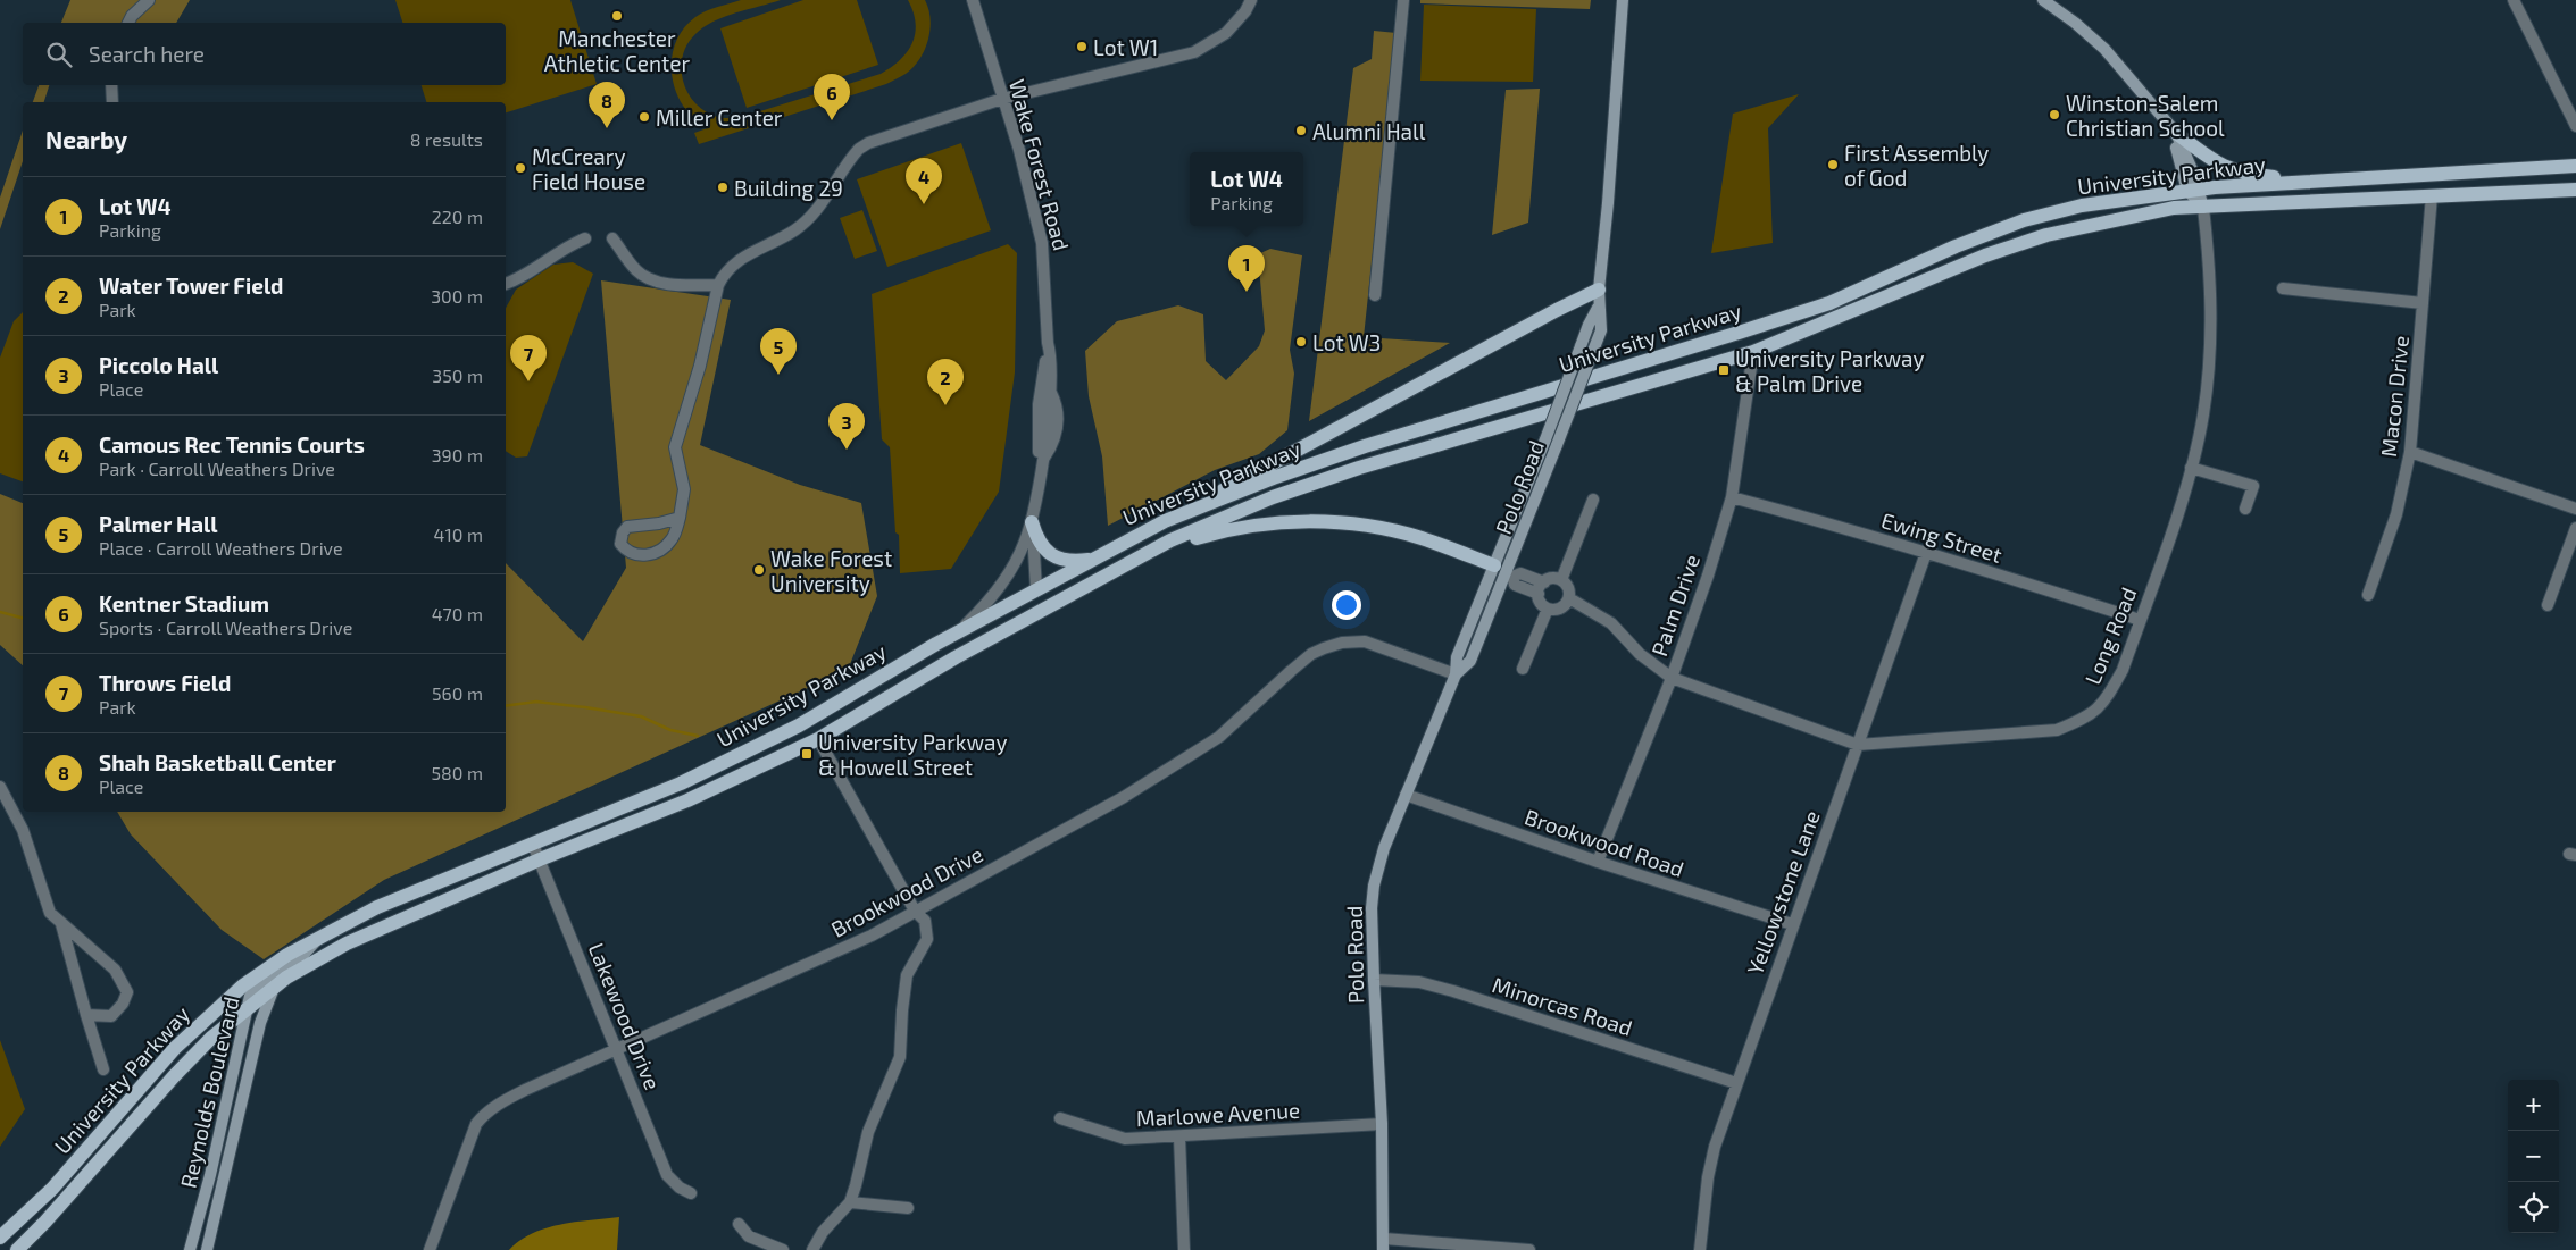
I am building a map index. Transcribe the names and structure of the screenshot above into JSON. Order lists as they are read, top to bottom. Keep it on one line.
{"streets":{"main road":["University Parkway","Polo Road","Reynolds Boulevard"],"street":["Wake Forest Road","Macon Drive","Ewing Street","Palm Drive","Long Road","Brookwood Road","Brookwood Drive","Yellowstone Lane","Minorcas Road","Lakewood Drive","Marlowe Avenue"]},"crossings":[["Wake Forest Road","University Parkway"],["University Parkway","Macon Drive"],["University Parkway","Palm Drive"],["University Parkway","Long Road"],["University Parkway","Lakewood Drive"],["University Parkway","Reynolds Boulevard"],["Polo Road","Brookwood Road"],["Polo Road","Brookwood Drive"],["Polo Road","Minorcas Road"],["Polo Road","Marlowe Avenue"],["Ewing Street","Palm Drive"],["Ewing Street","Long Road"],["Ewing Street","Yellowstone Lane"],["Palm Drive","Long Road"],["Palm Drive","Brookwood Road"],["Long Road","Yellowstone Lane"],["Brookwood Road","Yellowstone Lane"],["Brookwood Drive","Lakewood Drive"],["Yellowstone Lane","Minorcas Road"]],"places":{"other":["Manchester Athletic Center","Lot W1","Winston-Salem Christian School","Miller Center","Alumni Hall","First Assembly of God","McCreary Field House","Building 29","Lot W3","Wake Forest University"],"transit":["University Parkway & Palm Drive","University Parkway & Howell Street"]},"page":{"search":"Search here","pins":["6","8","4","1","5","7","2","3"],"heading":["Nearby","8 results"],"popup":["Lot W4","Parking"],"list":[{"mark":"1","name":"Lot W4","note":"Parking","value":"220 m"},{"mark":"2","name":"Water Tower Field","note":"Park","value":"300 m"},{"mark":"3","name":"Piccolo Hall","note":"Place","value":"350 m"},{"mark":"4","name":"Camous Rec Tennis Courts","note":"Park · Carroll Weathers Drive","value":"390 m"},{"mark":"5","name":"Palmer Hall","note":"Place · Carroll Weathers Drive","value":"410 m"},{"mark":"6","name":"Kentner Stadium","note":"Sports · Carroll Weathers Drive","value":"470 m"},{"mark":"7","name":"Throws Field","note":"Park","value":"560 m"},{"mark":"8","name":"Shah Basketball Center","note":"Place","value":"580 m"}],"map_buttons":["+","−"]}}
